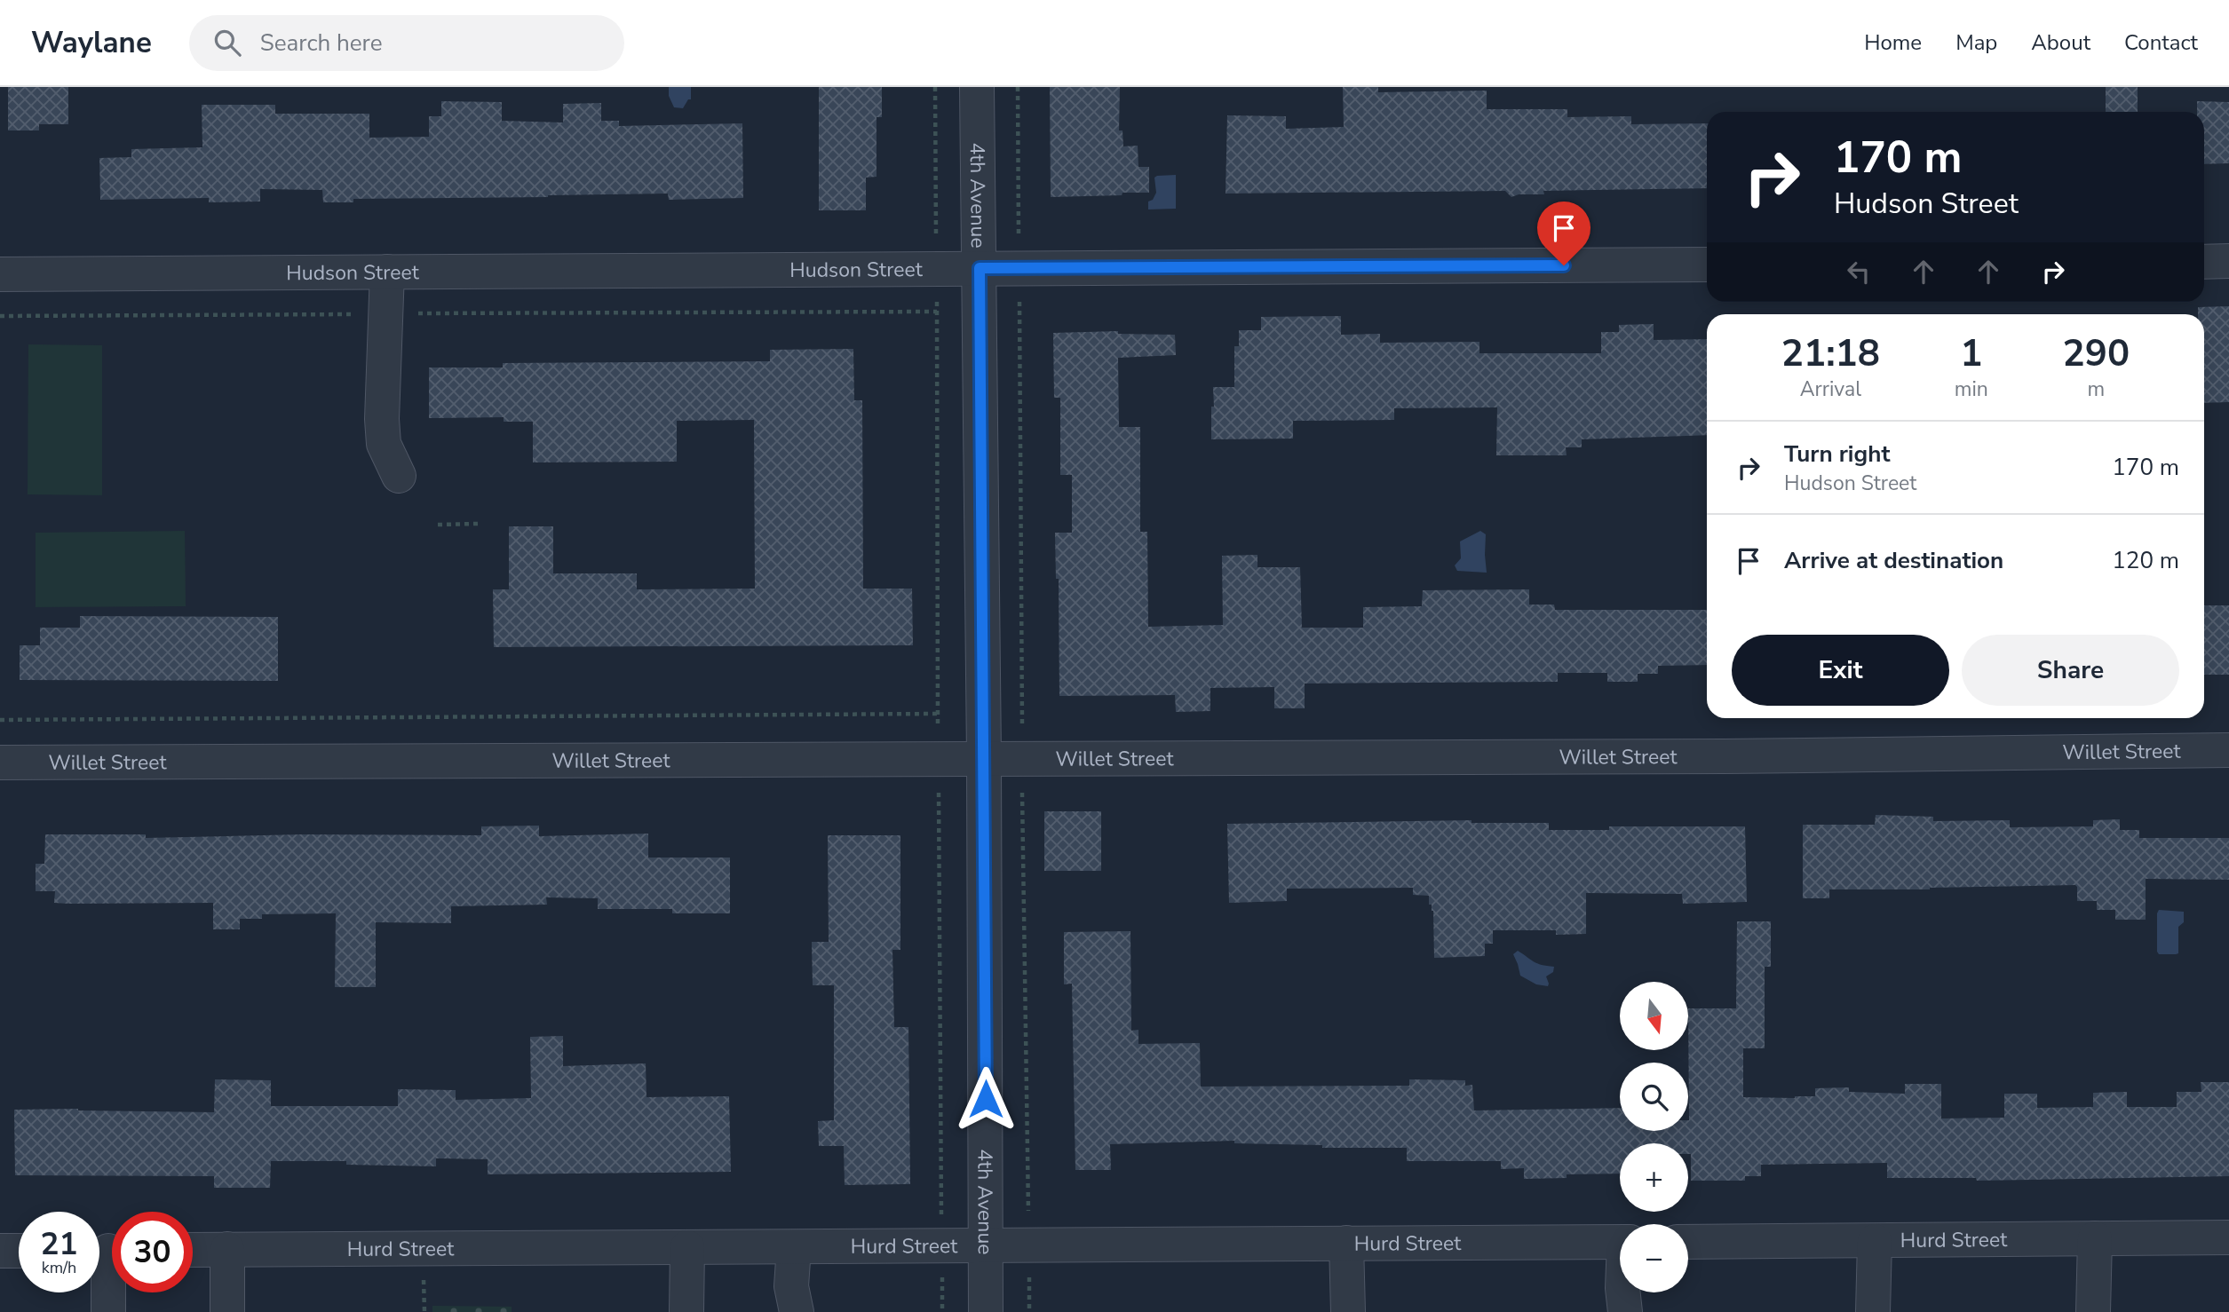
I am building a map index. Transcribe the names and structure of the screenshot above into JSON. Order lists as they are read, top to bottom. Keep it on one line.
{"streets":{"street":["4th Avenue","Hudson Street","Willet Street","Hurd Street"]},"crossings":[["4th Avenue","Hudson Street"],["4th Avenue","Willet Street"],["4th Avenue","Hurd Street"]],"north":"bottom","page":{"header":"Waylane","search":"Search here","nav":["Home","Map","About","Contact"],"turn":["170 m","Hudson Street"],"eta":["21:18","Arrival","1","min","290","m"],"list":[{"name":"Turn right","note":"Hudson Street","value":"170 m"},{"name":"Arrive at destination","value":"120 m"}],"buttons":["Exit","Share"],"map_buttons":["+","−"],"speed":"21 km/h","limit":"30"}}
